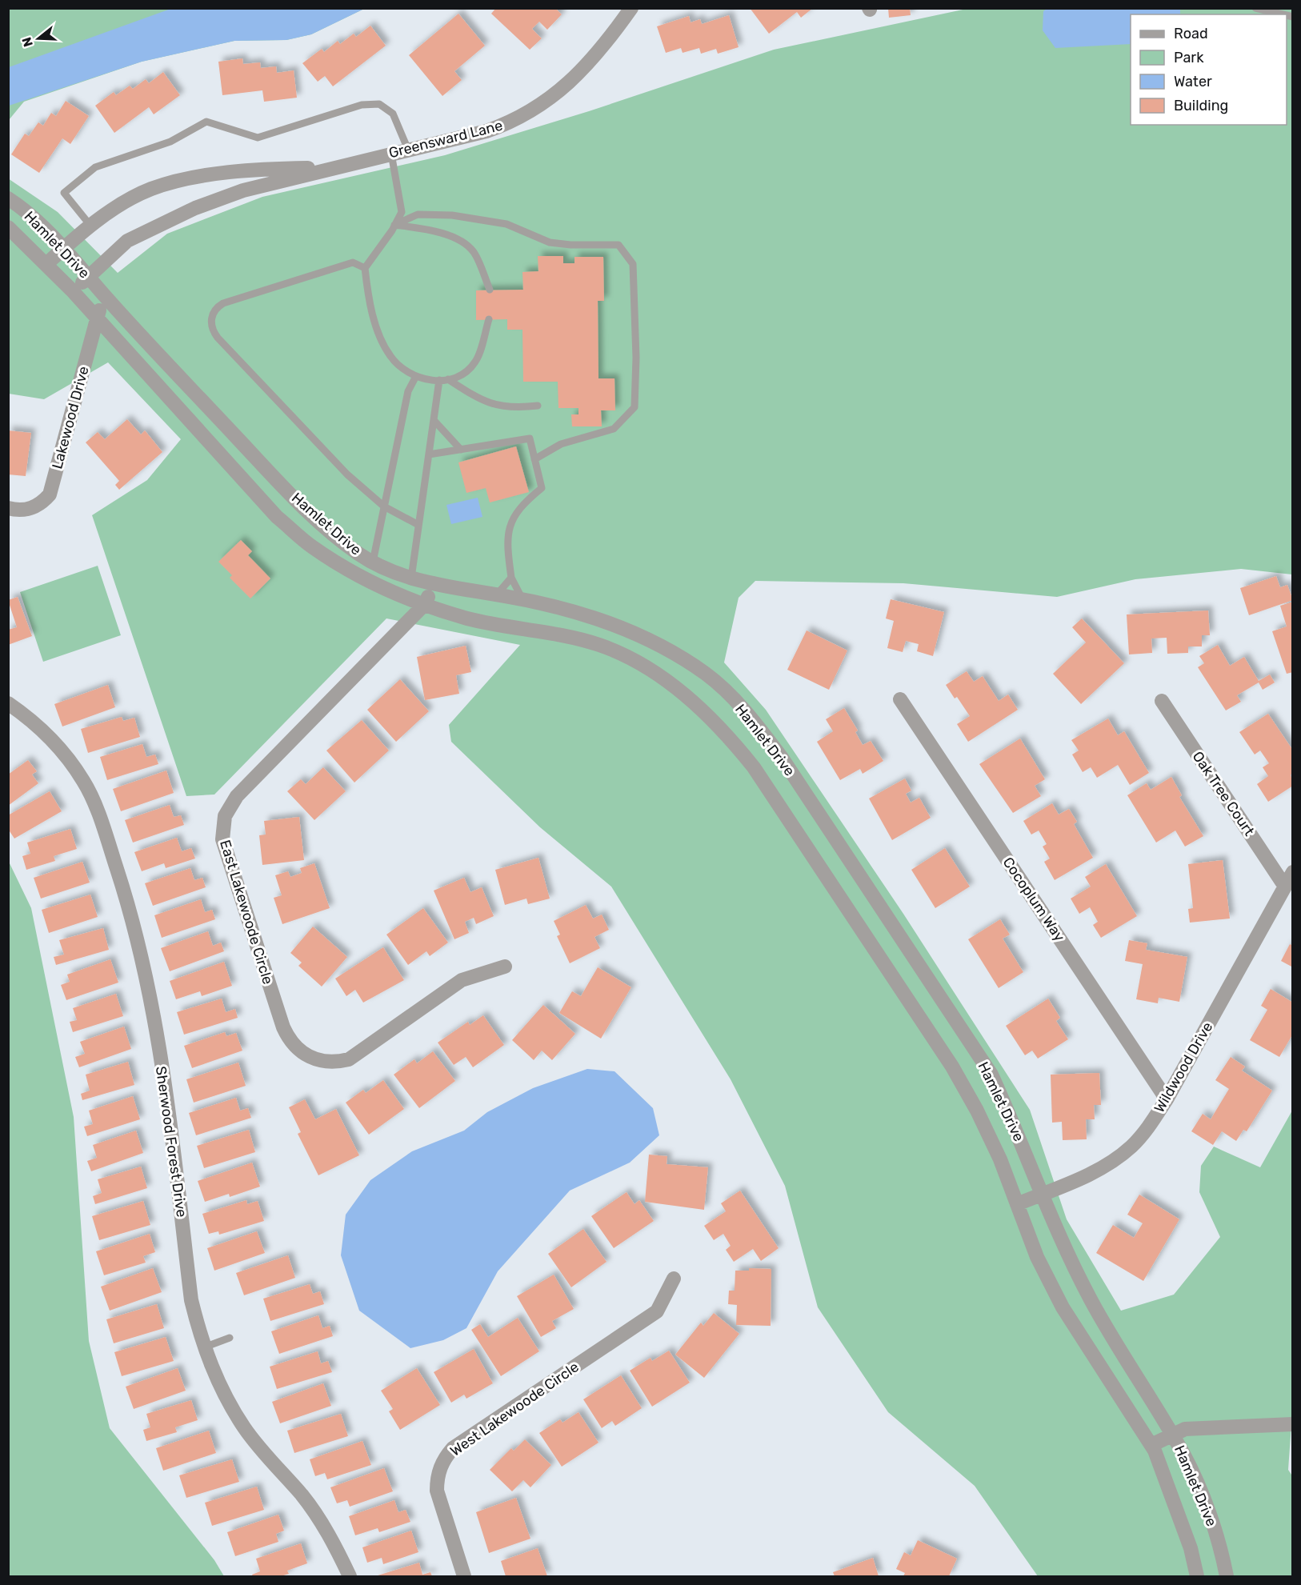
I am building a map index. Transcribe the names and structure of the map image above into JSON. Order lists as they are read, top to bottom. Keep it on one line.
{"streets":{"street":["Greensward Lane","Hamlet Drive","Lakewood Drive","Oak Tree Court","Cocoplum Way","East Lakewoode Circle","Wildwood Drive","Sherwood Forest Drive","West Lakewoode Circle"]},"crossings":[["Greensward Lane","Hamlet Drive"],["Hamlet Drive","Lakewood Drive"],["Hamlet Drive","East Lakewoode Circle"],["Hamlet Drive","Wildwood Drive"],["Oak Tree Court","Wildwood Drive"],["Cocoplum Way","Wildwood Drive"]],"legend":["Road","Park","Water","Building"],"north":"left"}
